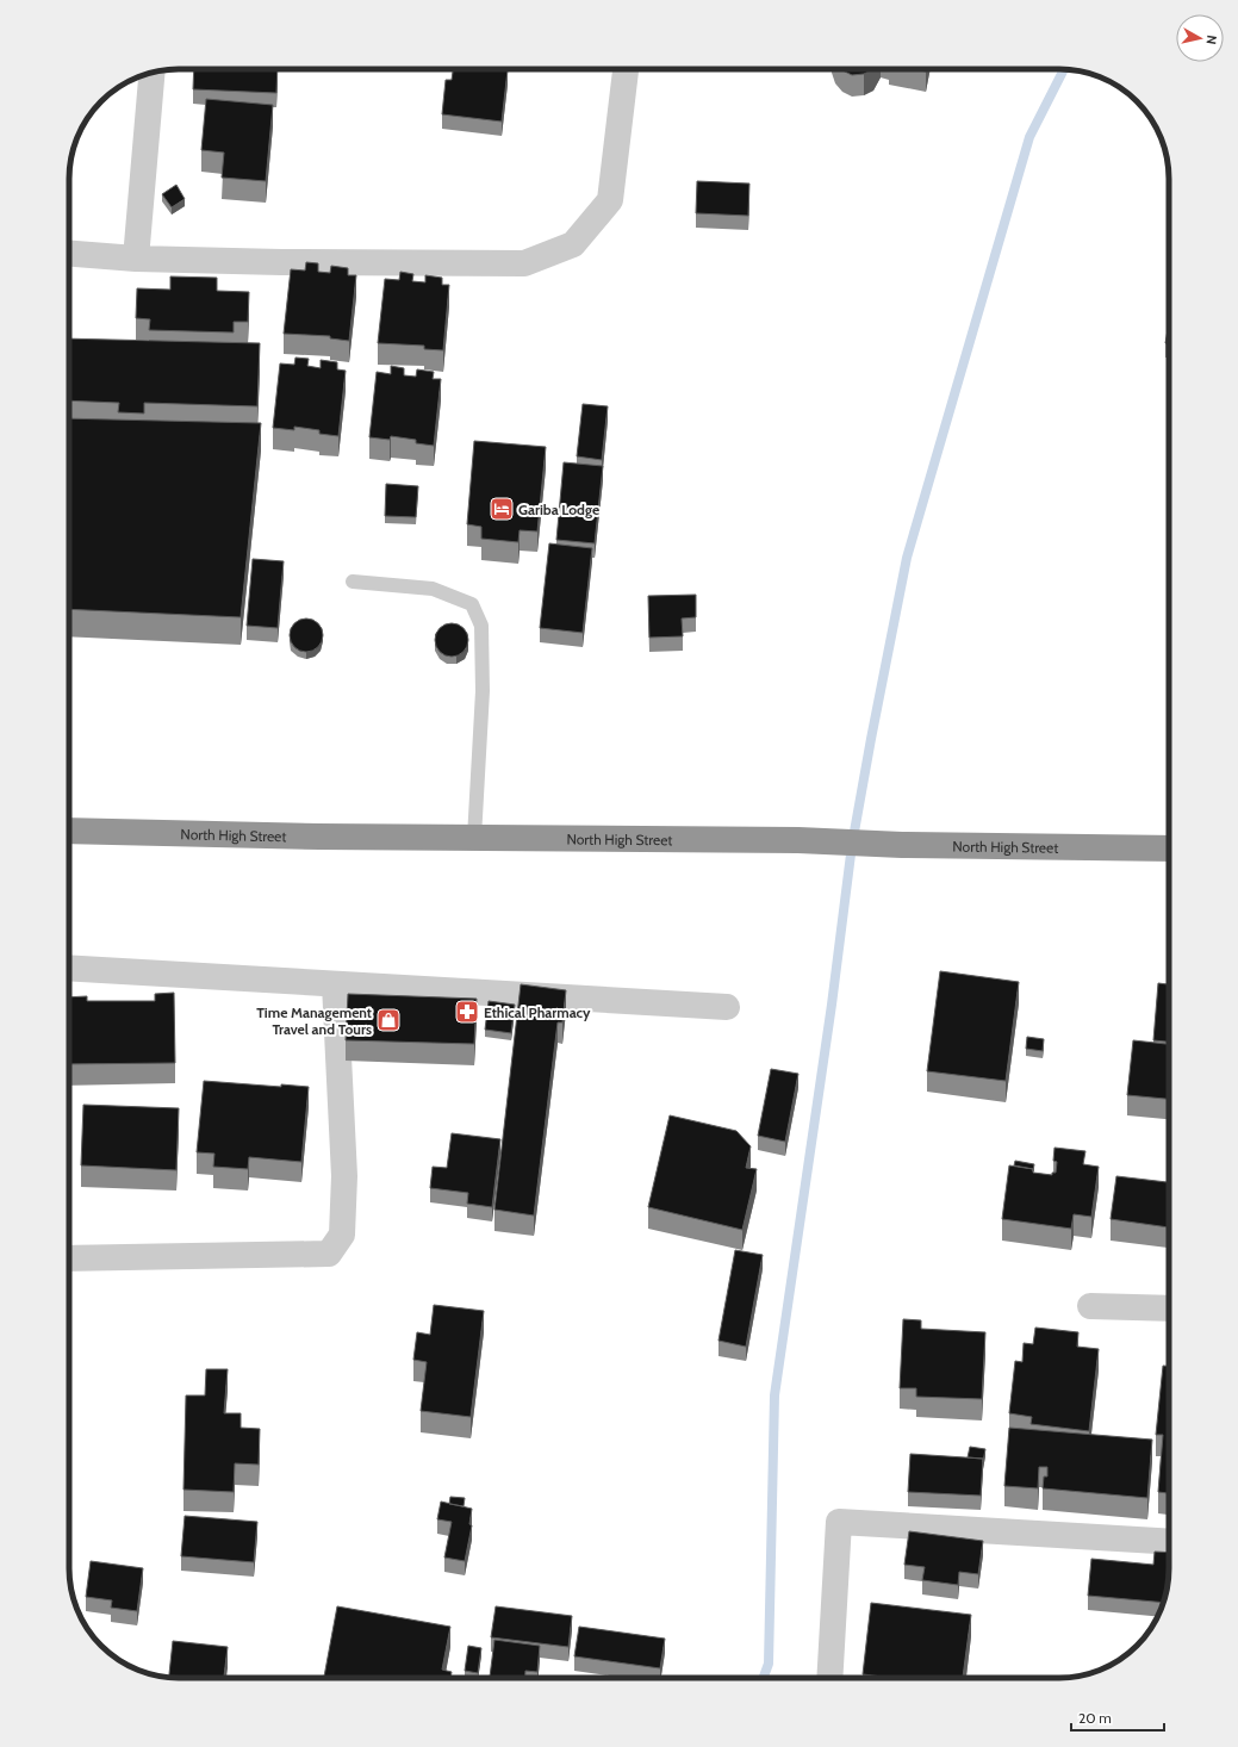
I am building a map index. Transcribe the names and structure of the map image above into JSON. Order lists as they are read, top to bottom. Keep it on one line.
{"streets":{"highway":["North High Street"]},"places":{"hotel":["Gariba Lodge"],"pharmacy":["Ethical Pharmacy"],"shop":["Time Management Travel and Tours"]},"scale_bar":"20 m","north":"right"}
